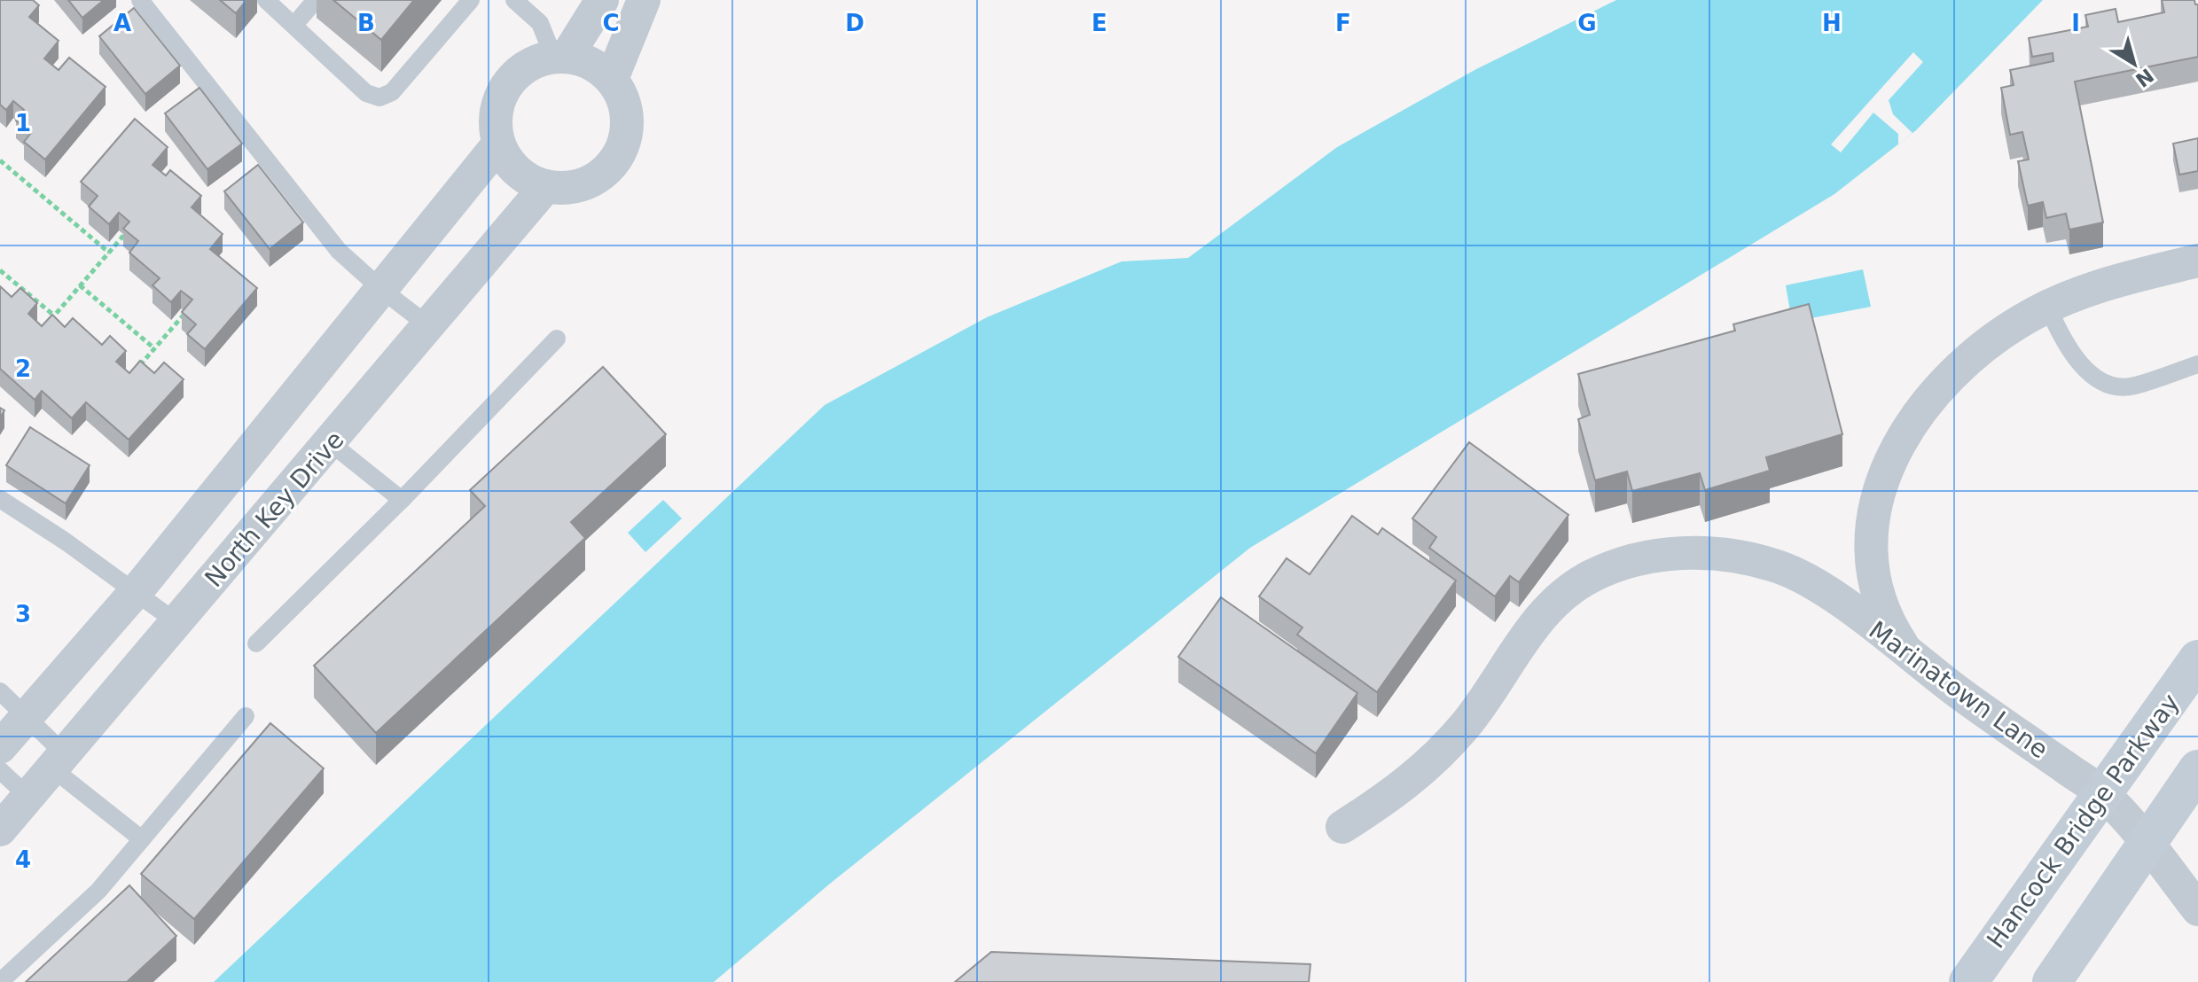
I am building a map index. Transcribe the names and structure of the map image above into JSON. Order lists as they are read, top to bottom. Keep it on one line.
{"streets":{"main road":["Hancock Bridge Parkway"],"street":["North Key Drive","Marinatown Lane"]},"crossings":[["Marinatown Lane","Hancock Bridge Parkway"]],"north":"bottom right","grid":{"columns":["A","B","C","D","E","F","G","H","I"],"rows":["1","2","3","4"]}}
